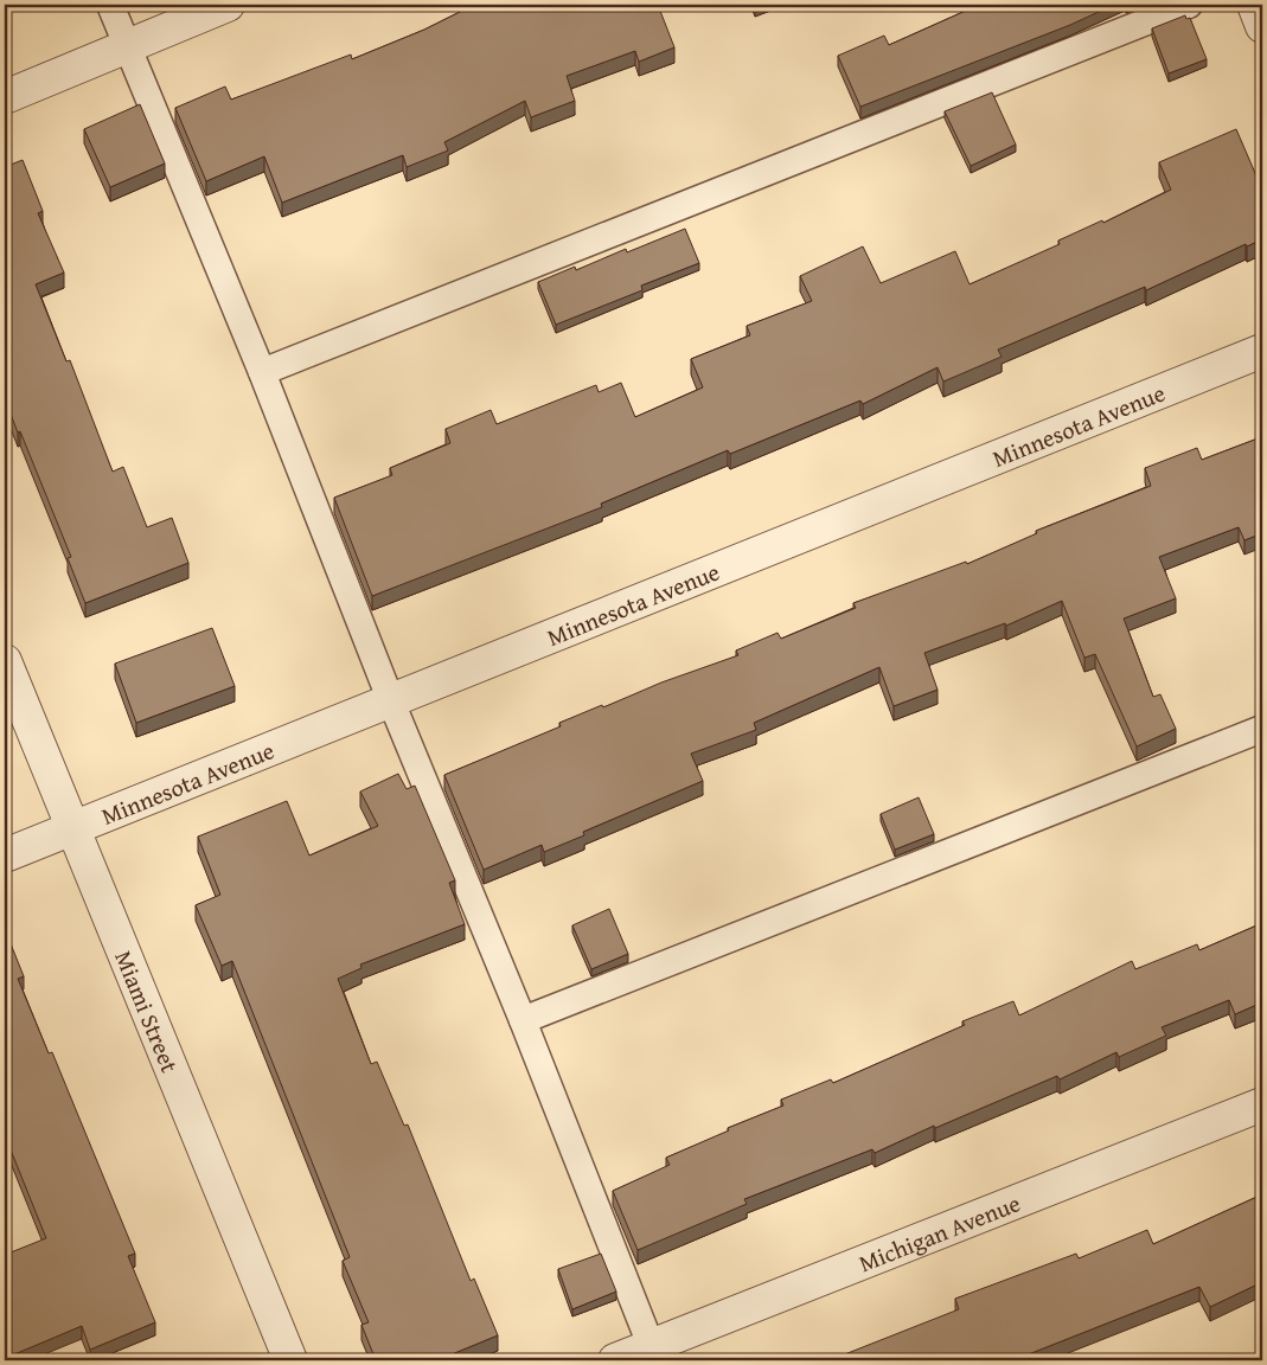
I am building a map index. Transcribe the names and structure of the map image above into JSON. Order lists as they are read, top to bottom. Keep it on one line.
{"streets":{"street":["Minnesota Avenue","Miami Street","Michigan Avenue"]},"crossings":[["Minnesota Avenue","Miami Street"]]}
